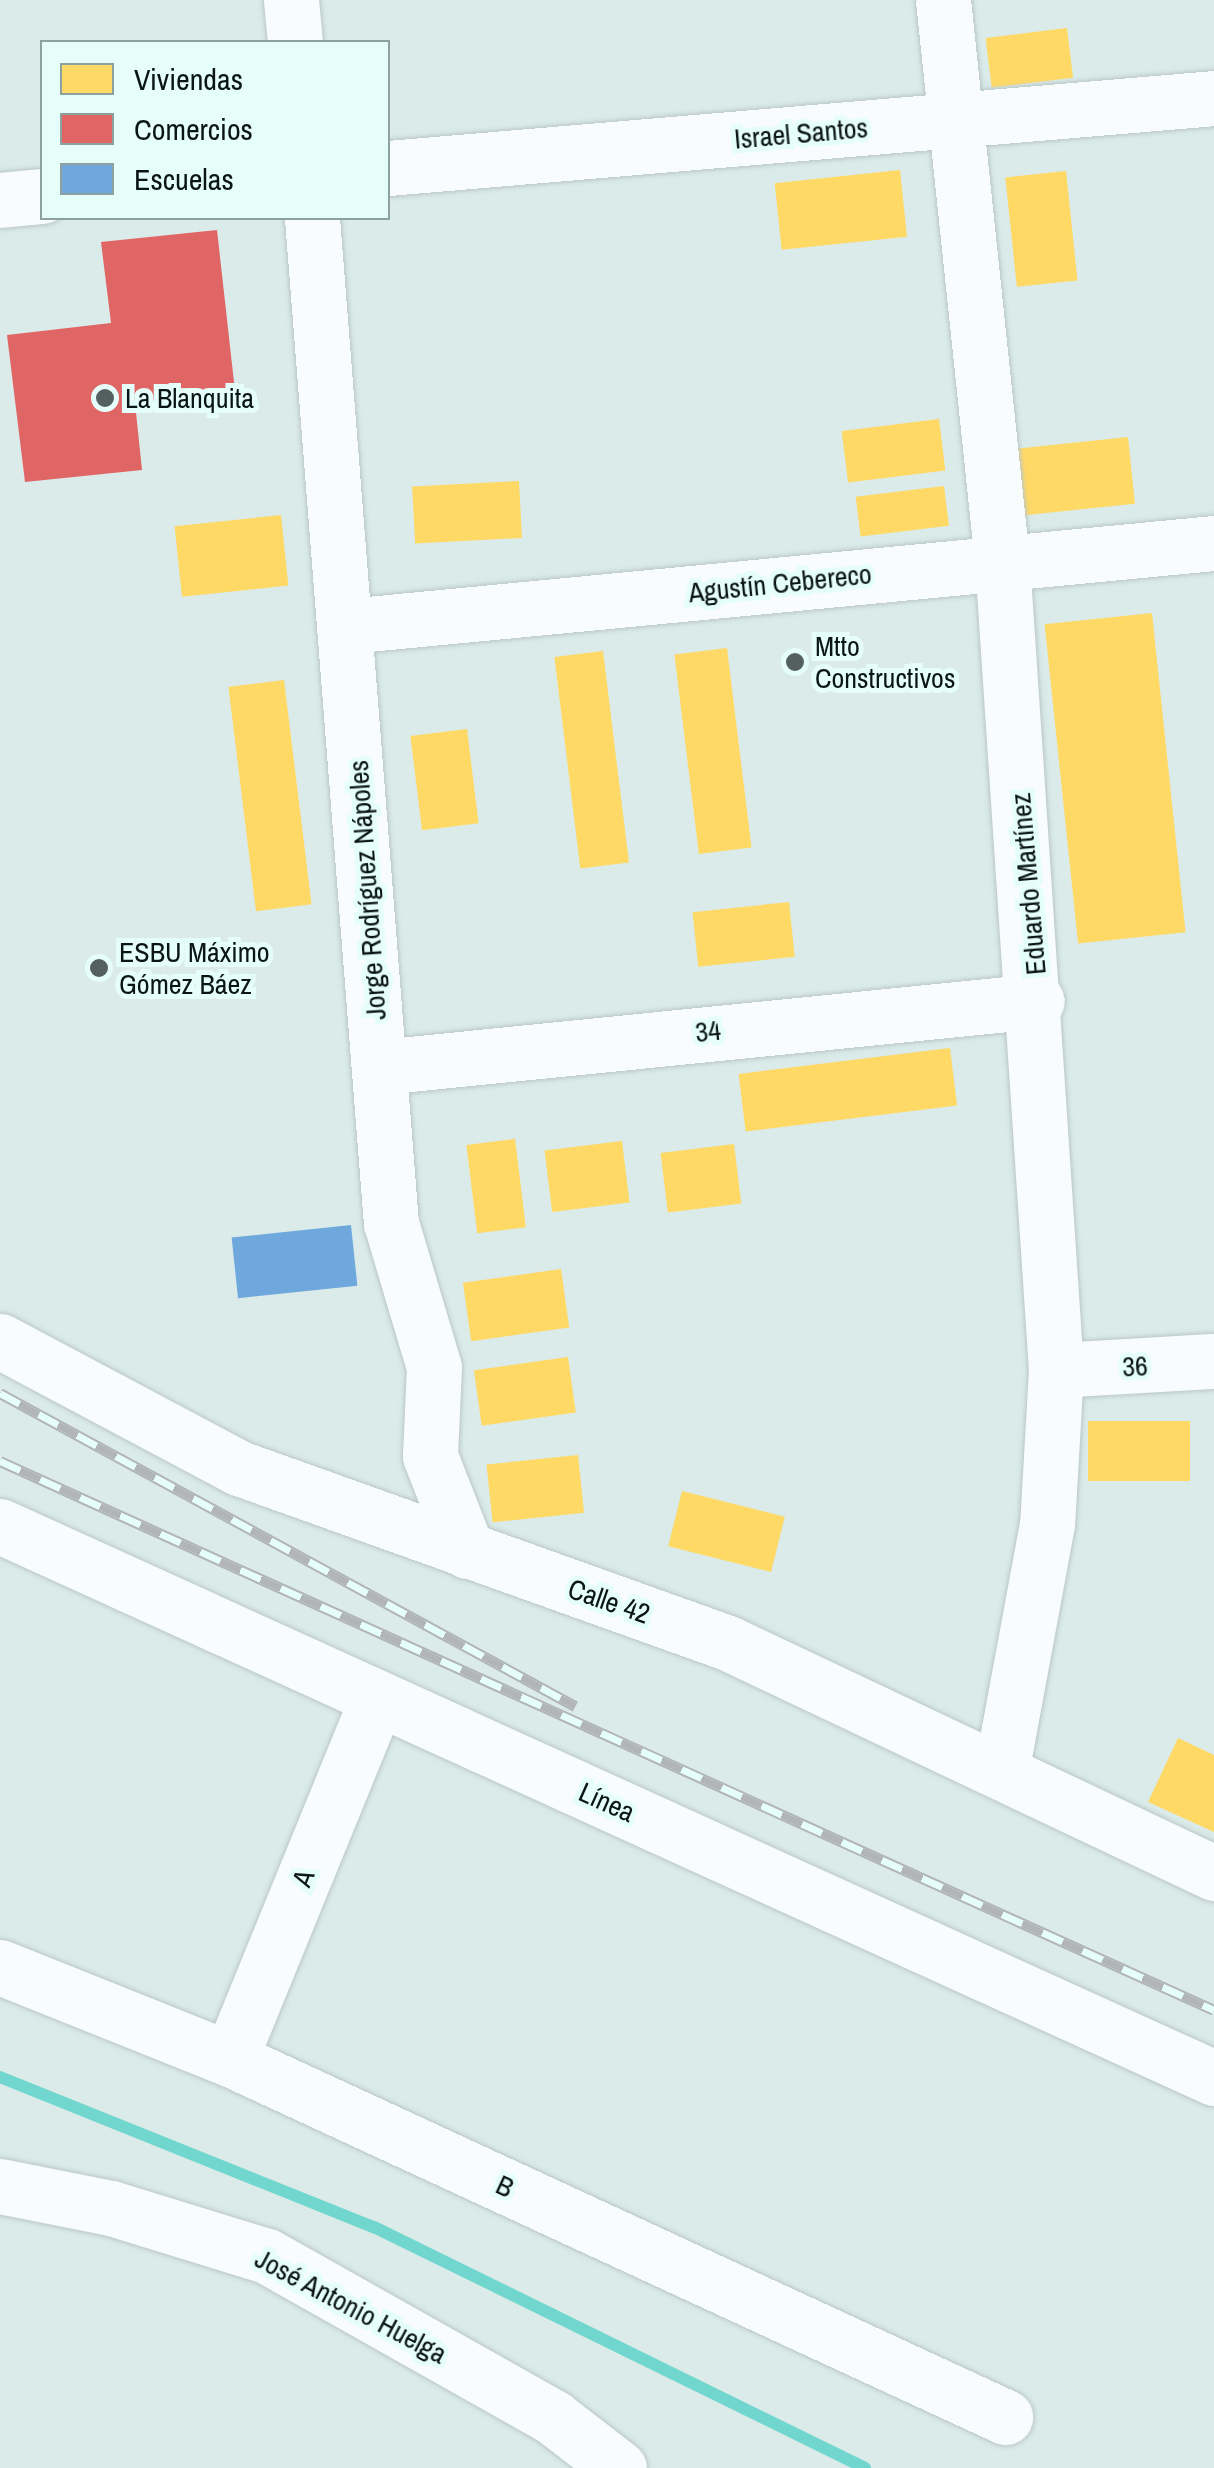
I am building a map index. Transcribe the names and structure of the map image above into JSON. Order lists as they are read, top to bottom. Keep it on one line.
{"streets":{"street":["Israel Santos","Agustín Cebereco","Eduardo Martínez","Jorge Rodríguez Nápoles","34","36","Calle 42","Línea","A","B","José Antonio Huelga"]},"crossings":[["Israel Santos","Eduardo Martínez"],["Agustín Cebereco","Eduardo Martínez"],["Agustín Cebereco","Jorge Rodríguez Nápoles"],["Eduardo Martínez","34"],["Eduardo Martínez","36"],["Eduardo Martínez","Calle 42"],["Jorge Rodríguez Nápoles","34"],["Jorge Rodríguez Nápoles","Calle 42"],["Línea","A"],["A","B"]],"places":["La Blanquita","Mtto Constructivos","ESBU Máximo Gómez Báez"],"legend":["Viviendas","Comercios","Escuelas"]}
